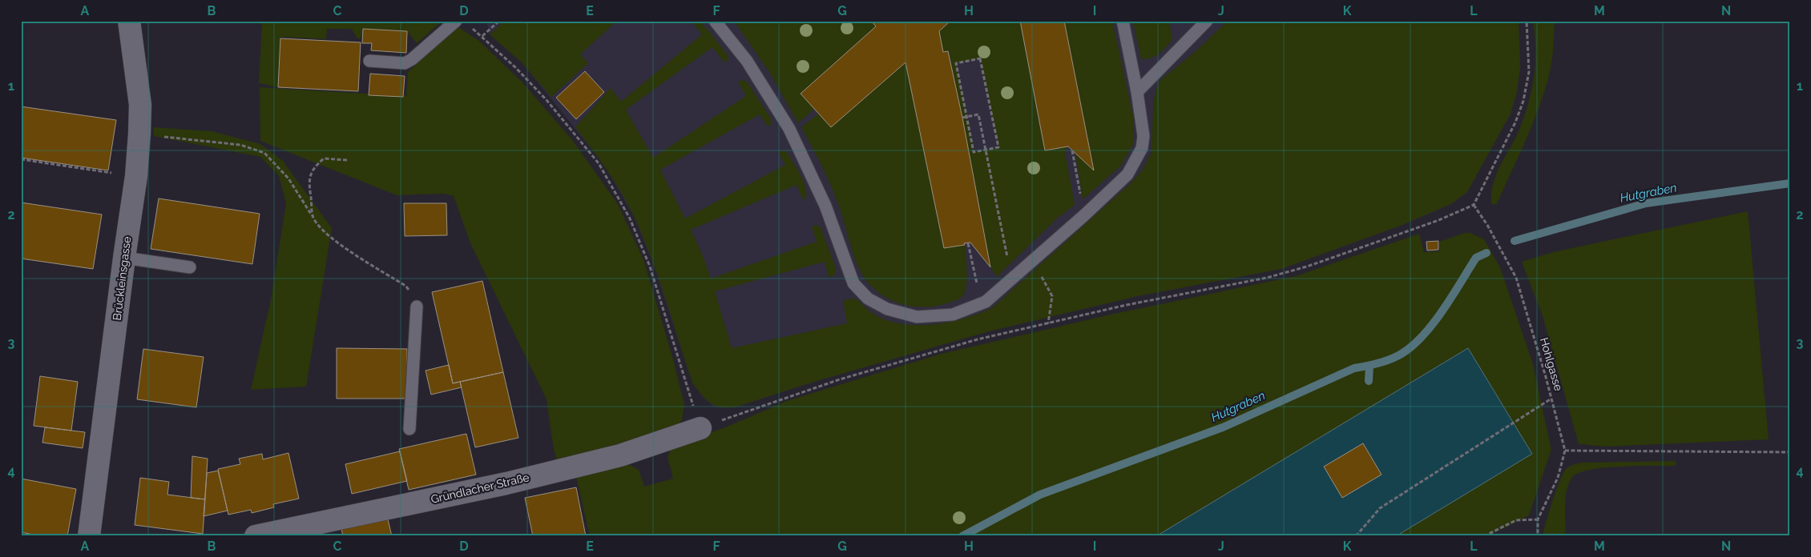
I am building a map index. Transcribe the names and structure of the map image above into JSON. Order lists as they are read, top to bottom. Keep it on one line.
{"streets":{"street":["Brückleinsgasse","Gründlacher Straße"],"path":["Hohlgasse"]},"water":["Hutgraben"],"grid":{"columns":["A","B","C","D","E","F","G","H","I","J","K","L","M","N"],"rows":["1","2","3","4"]}}
